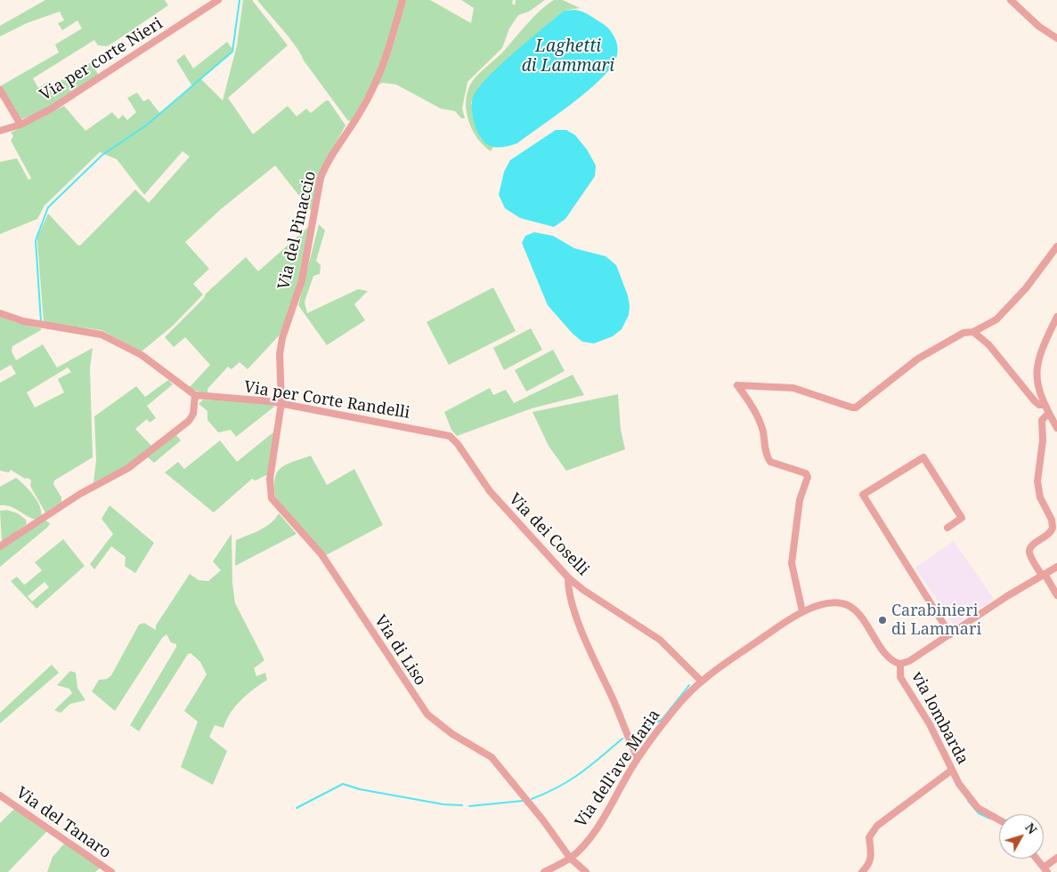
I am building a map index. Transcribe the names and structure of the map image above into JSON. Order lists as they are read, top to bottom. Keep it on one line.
{"streets":{"street":["Via per corte Nieri","Via del Pinaccio","Via per Corte Randelli","Via dei Coselli","Via di Liso","via lombarda","Via dell'ave Maria","Via del Tanaro"]},"crossings":[["Via del Pinaccio","Via per Corte Randelli"],["Via del Pinaccio","Via di Liso"],["Via per Corte Randelli","Via dei Coselli"],["Via per Corte Randelli","Via di Liso"],["Via dei Coselli","Via dell'ave Maria"],["Via di Liso","Via dell'ave Maria"],["via lombarda","Via dell'ave Maria"]],"water":["Laghetti di Lammari"],"places":["Carabinieri di Lammari"],"north":"top right"}
